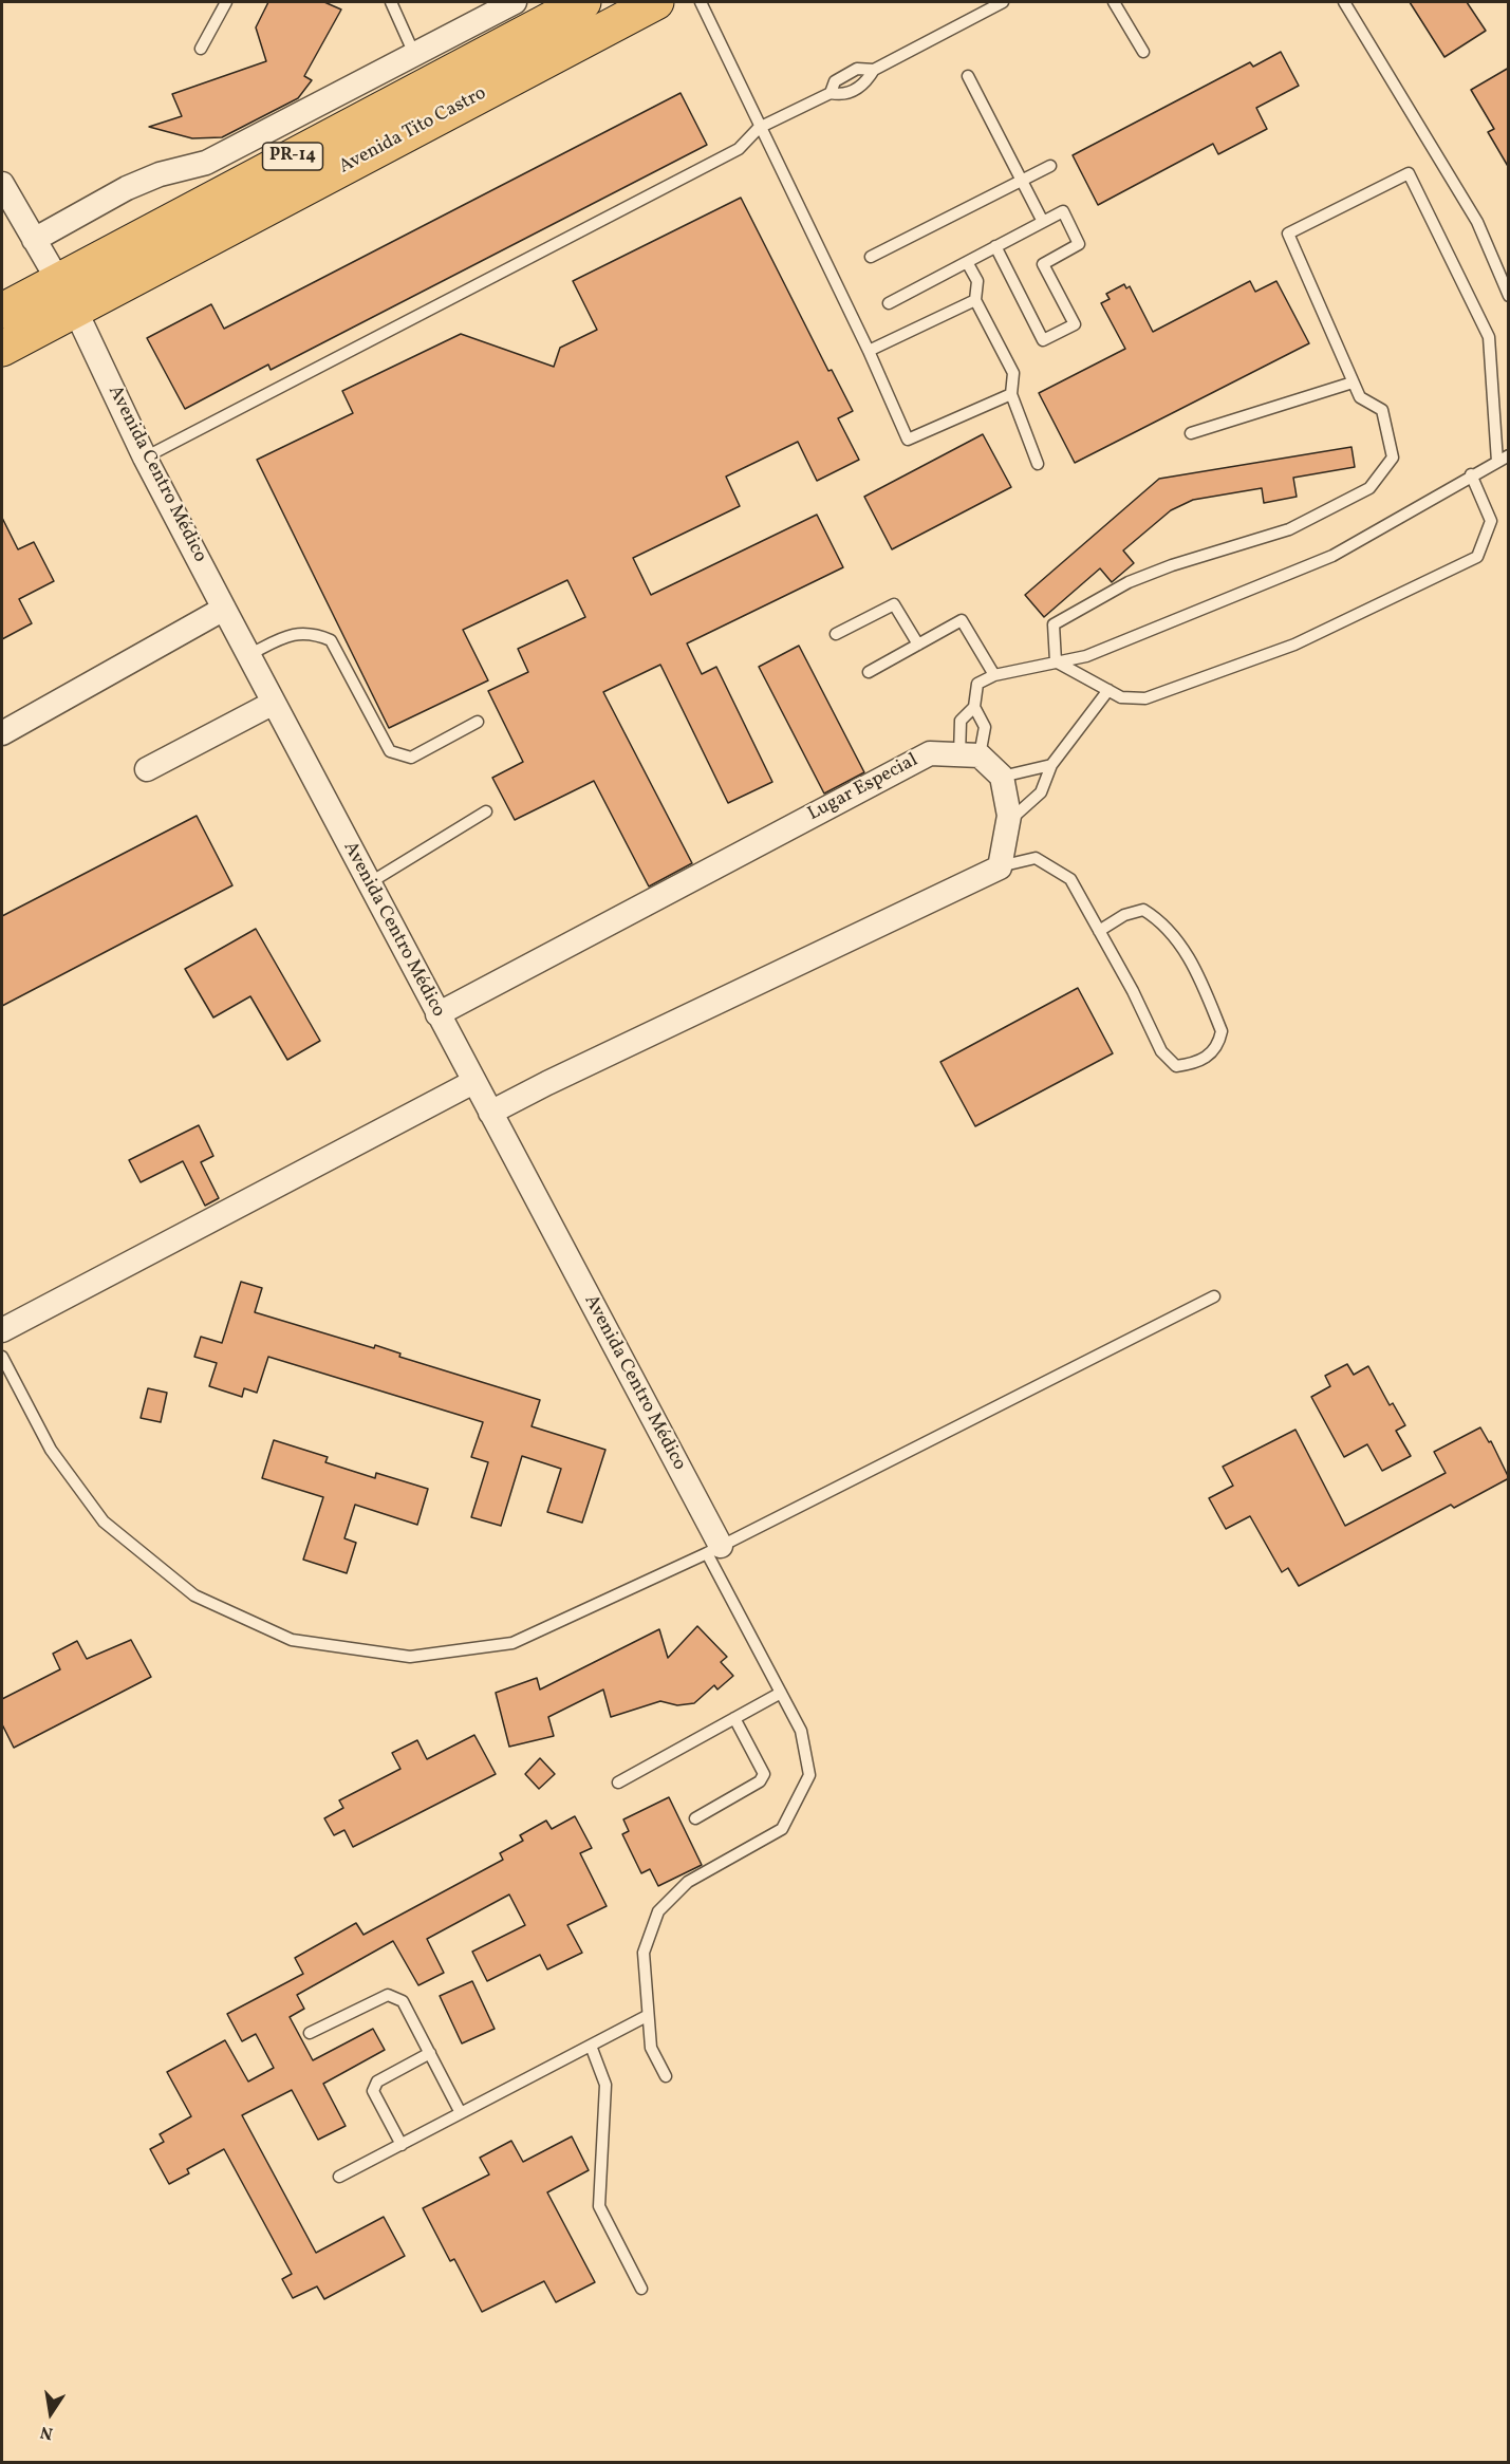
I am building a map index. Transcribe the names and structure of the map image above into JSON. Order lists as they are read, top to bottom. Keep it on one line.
{"streets":{"main road":["Avenida Tito Castro","PR-14"],"street":["Avenida Centro Médico","Lugar Especial"]},"crossings":[["Avenida Tito Castro","Avenida Centro Médico"],["Avenida Centro Médico","Lugar Especial"]],"north":"bottom"}
